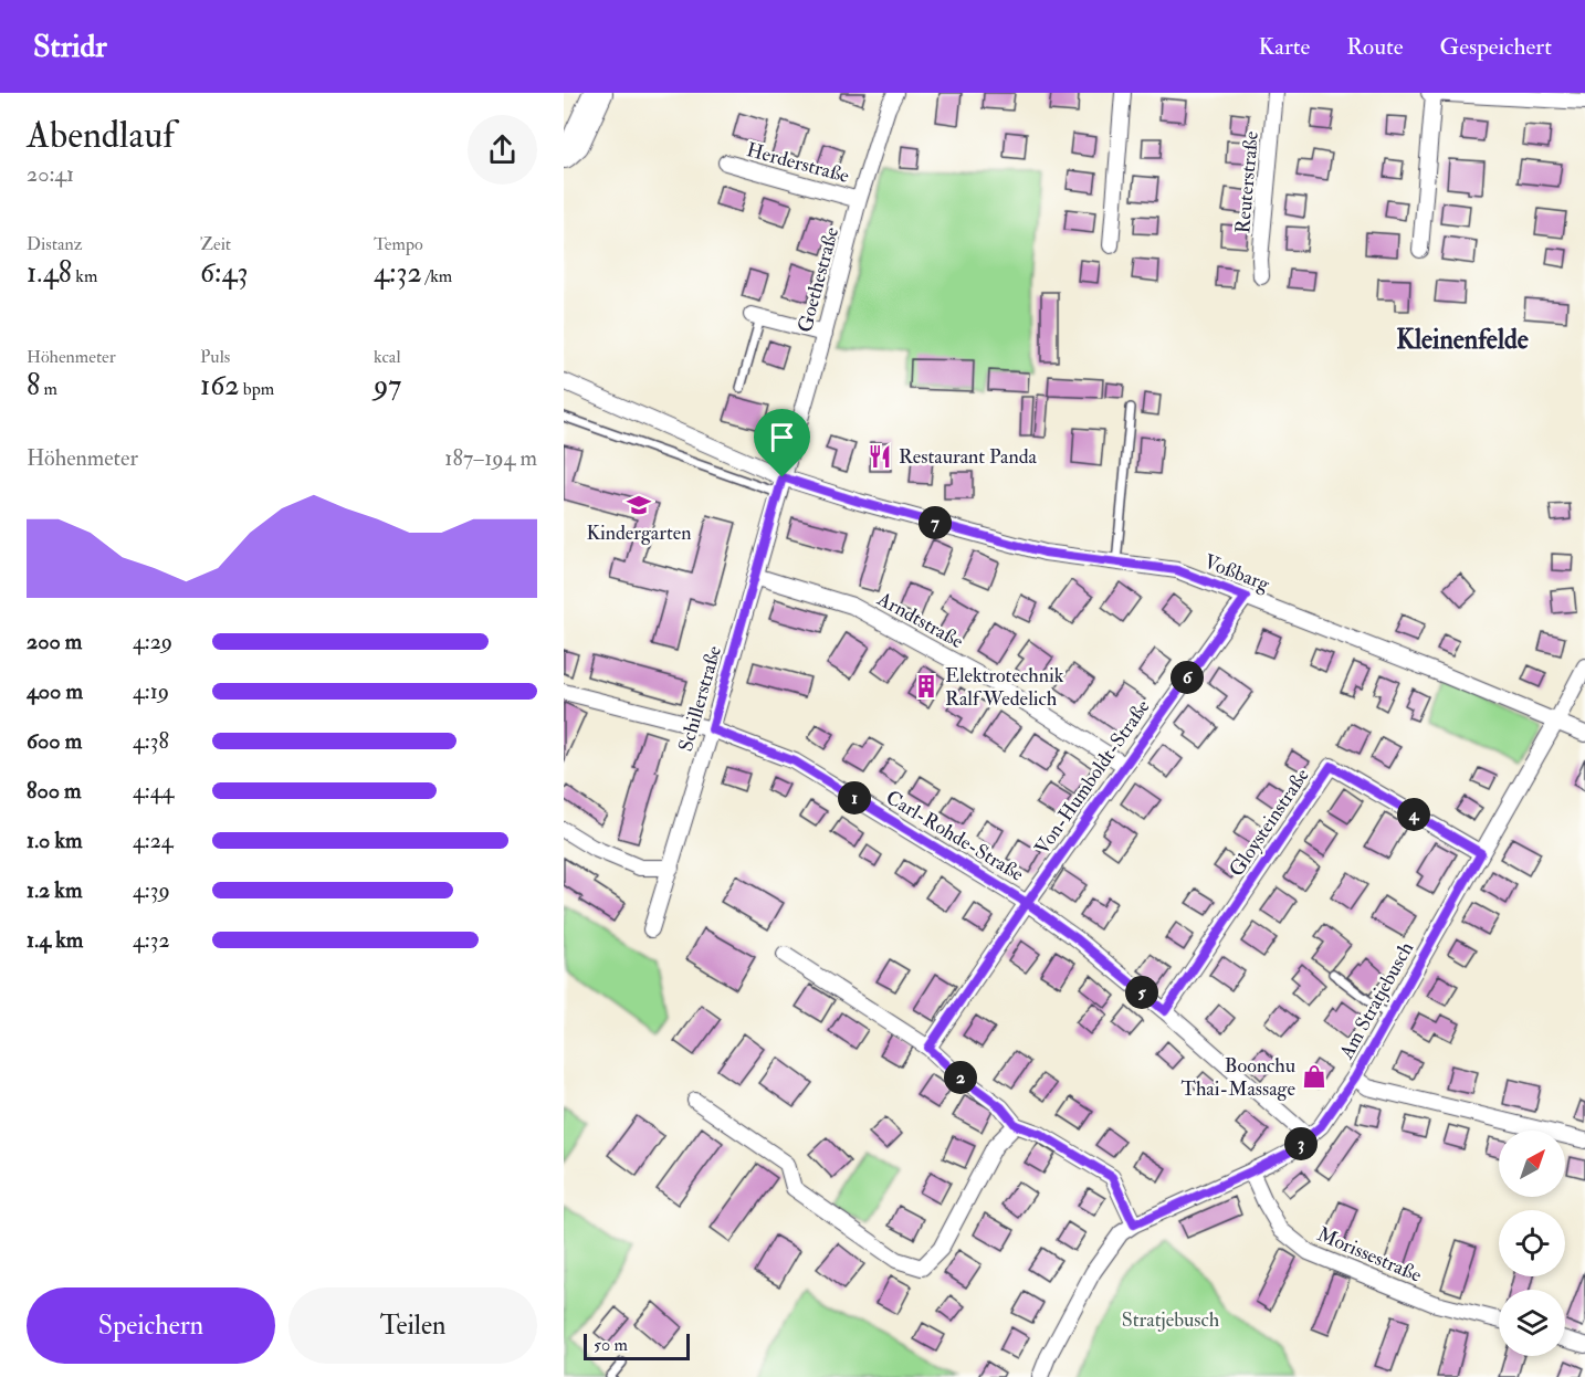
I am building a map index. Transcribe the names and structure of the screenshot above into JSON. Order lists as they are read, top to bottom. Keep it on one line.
{"streets":{"street":["Herderstraße","Reuterstraße","Goethestraße","Voßbarg","Arndtstraße","Schillerstraße","Von-Humboldt-Straße","Gloysteinstraße","Carl-Rohde-Straße","Am Stratjebusch","Morissestraße"]},"crossings":[["Herderstraße","Goethestraße"],["Goethestraße","Voßbarg"],["Goethestraße","Schillerstraße"],["Voßbarg","Schillerstraße"],["Voßbarg","Von-Humboldt-Straße"],["Voßbarg","Am Stratjebusch"],["Arndtstraße","Schillerstraße"],["Arndtstraße","Von-Humboldt-Straße"],["Schillerstraße","Carl-Rohde-Straße"],["Von-Humboldt-Straße","Carl-Rohde-Straße"],["Gloysteinstraße","Carl-Rohde-Straße"],["Gloysteinstraße","Am Stratjebusch"],["Carl-Rohde-Straße","Am Stratjebusch"],["Am Stratjebusch","Morissestraße"]],"districts":["Kleinenfelde"],"parks":["Stratjebusch"],"places":{"restaurant":["Restaurant Panda"],"school or university":["Kindergarten"],"building":["Elektrotechnik Ralf Wedelich"],"shop":["Boonchu Thai-Massage"]},"scale_bar":"50 m","north":"top right","page":{"header":"Stridr","nav":["Karte","Route","Gespeichert"],"heading":["Abendlauf","20:41"],"stats":[["Distanz","1.48 km"],["Zeit","6:43"],["Tempo","4:32 /km"],["Höhenmeter","8 m"],["Puls","162 bpm"],["kcal","97"]],"chart":["Höhenmeter","187–194 m"],"pins":["7","6","1","4","5","2","3"],"list":[{"name":"200 m","note":"4:29"},{"name":"400 m","note":"4:19"},{"name":"600 m","note":"4:38"},{"name":"800 m","note":"4:44"},{"name":"1.0 km","note":"4:24"},{"name":"1.2 km","note":"4:39"},{"name":"1.4 km","note":"4:32"}],"buttons":["Speichern","Teilen"],"scale":"50 m"}}
